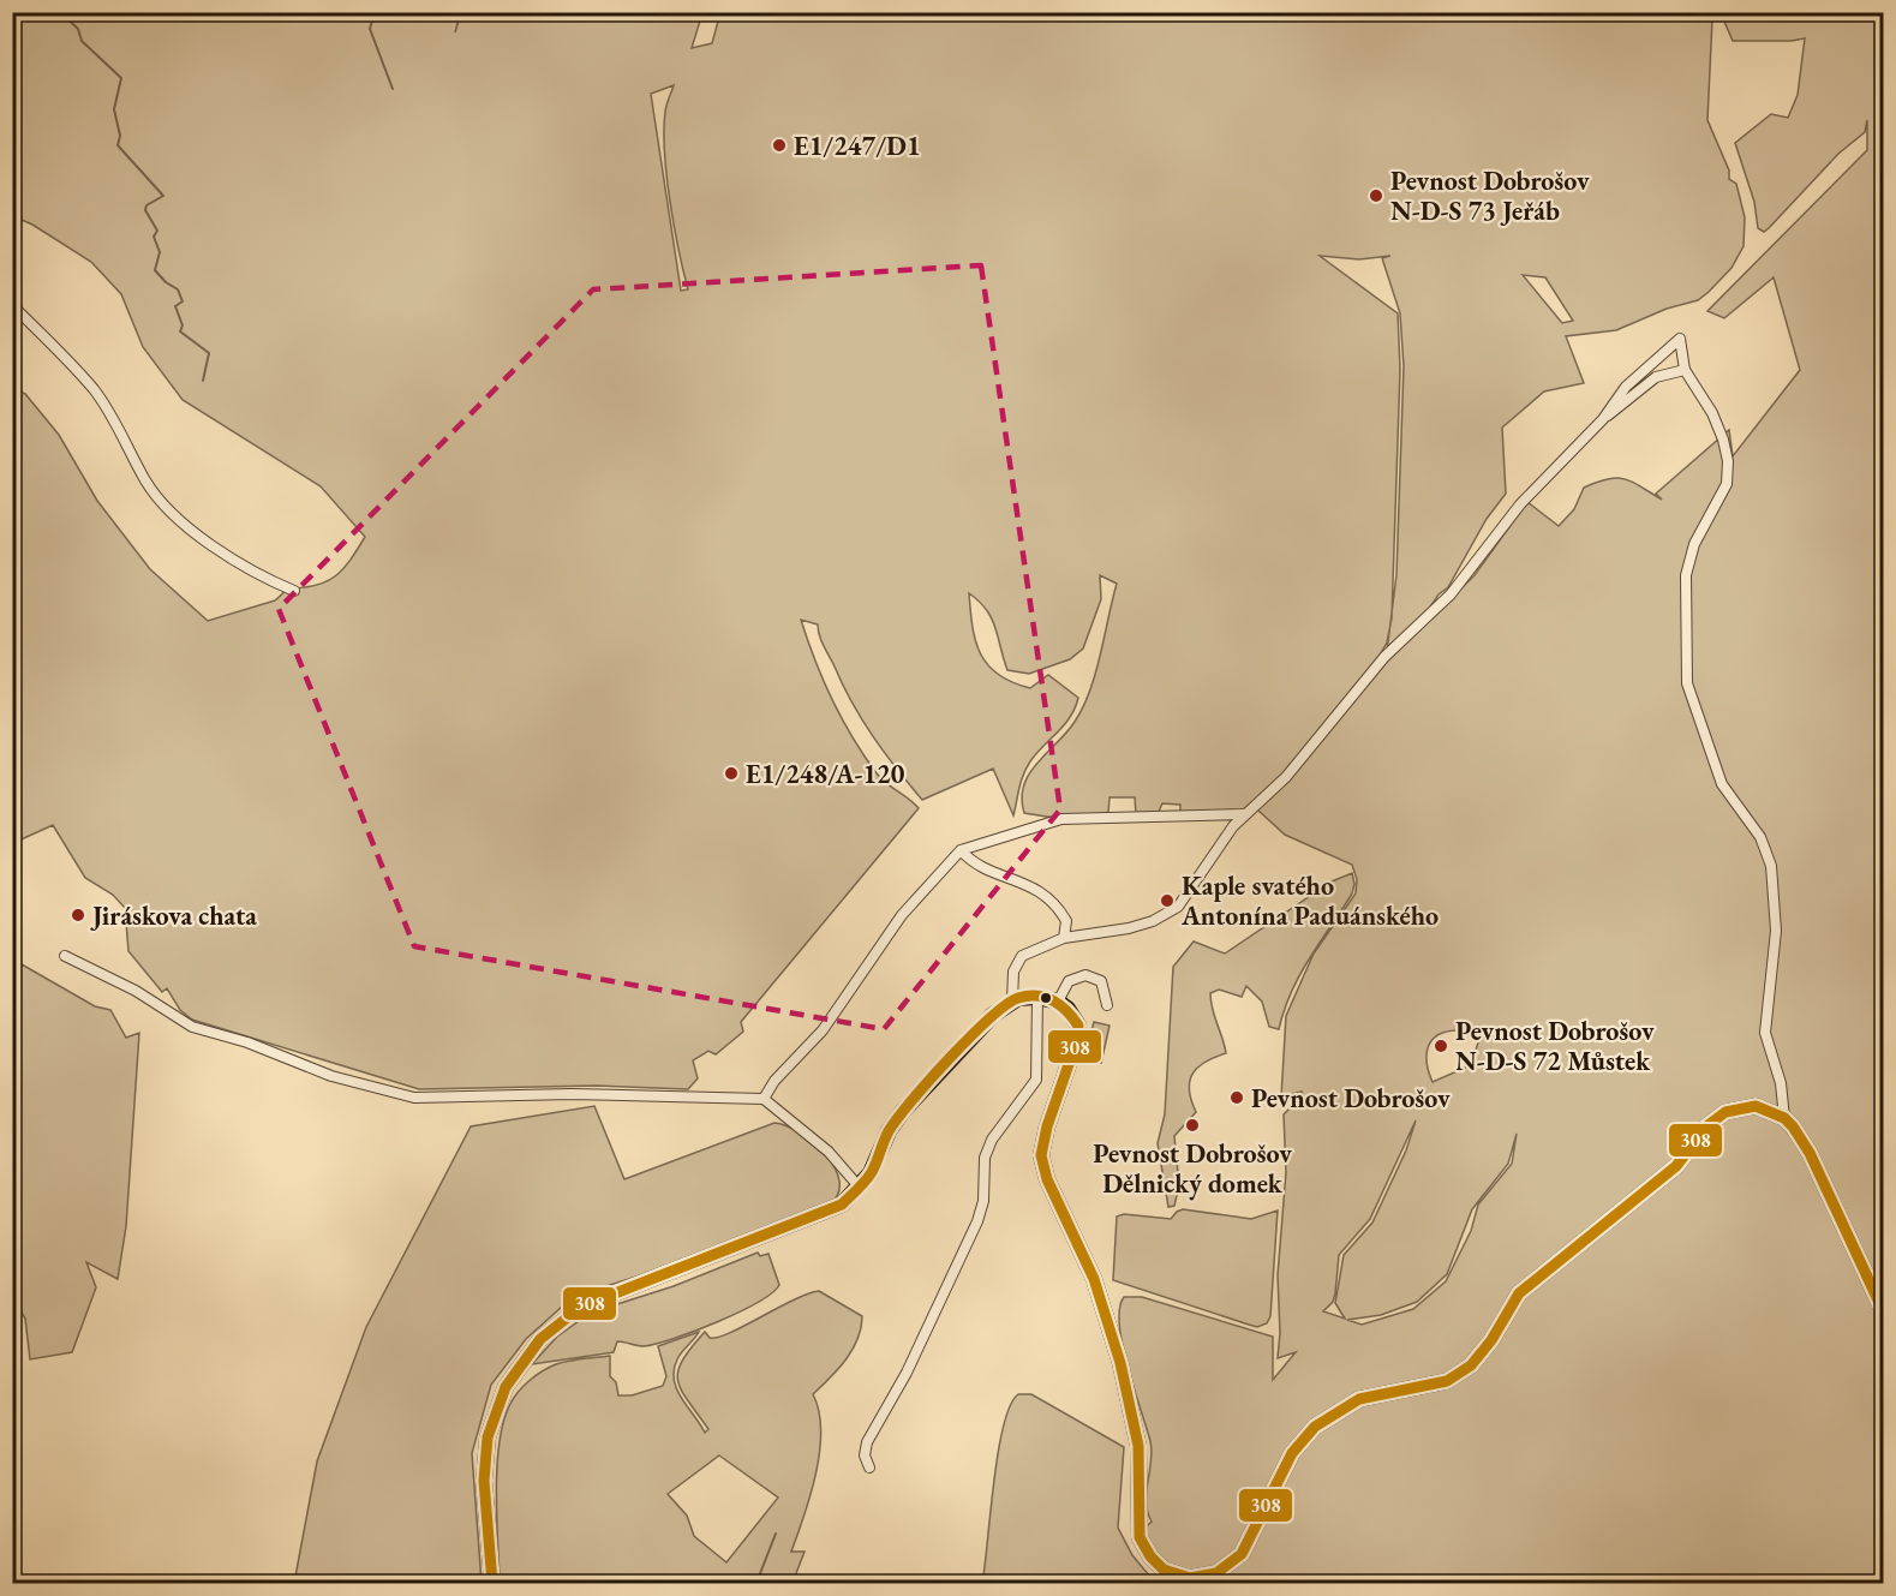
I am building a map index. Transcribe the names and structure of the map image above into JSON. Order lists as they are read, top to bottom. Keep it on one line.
{"places":["E1/247/D1","Pevnost Dobrošov N-D-S 73 Jeřáb","E1/248/A-120","Kaple svatého Antonína Paduánského","Jiráskova chata","Pevnost Dobrošov N-D-S 72 Můstek","Pevnost Dobrošov","Pevnost Dobrošov Dělnický domek"],"lines":["transit line 308"]}
